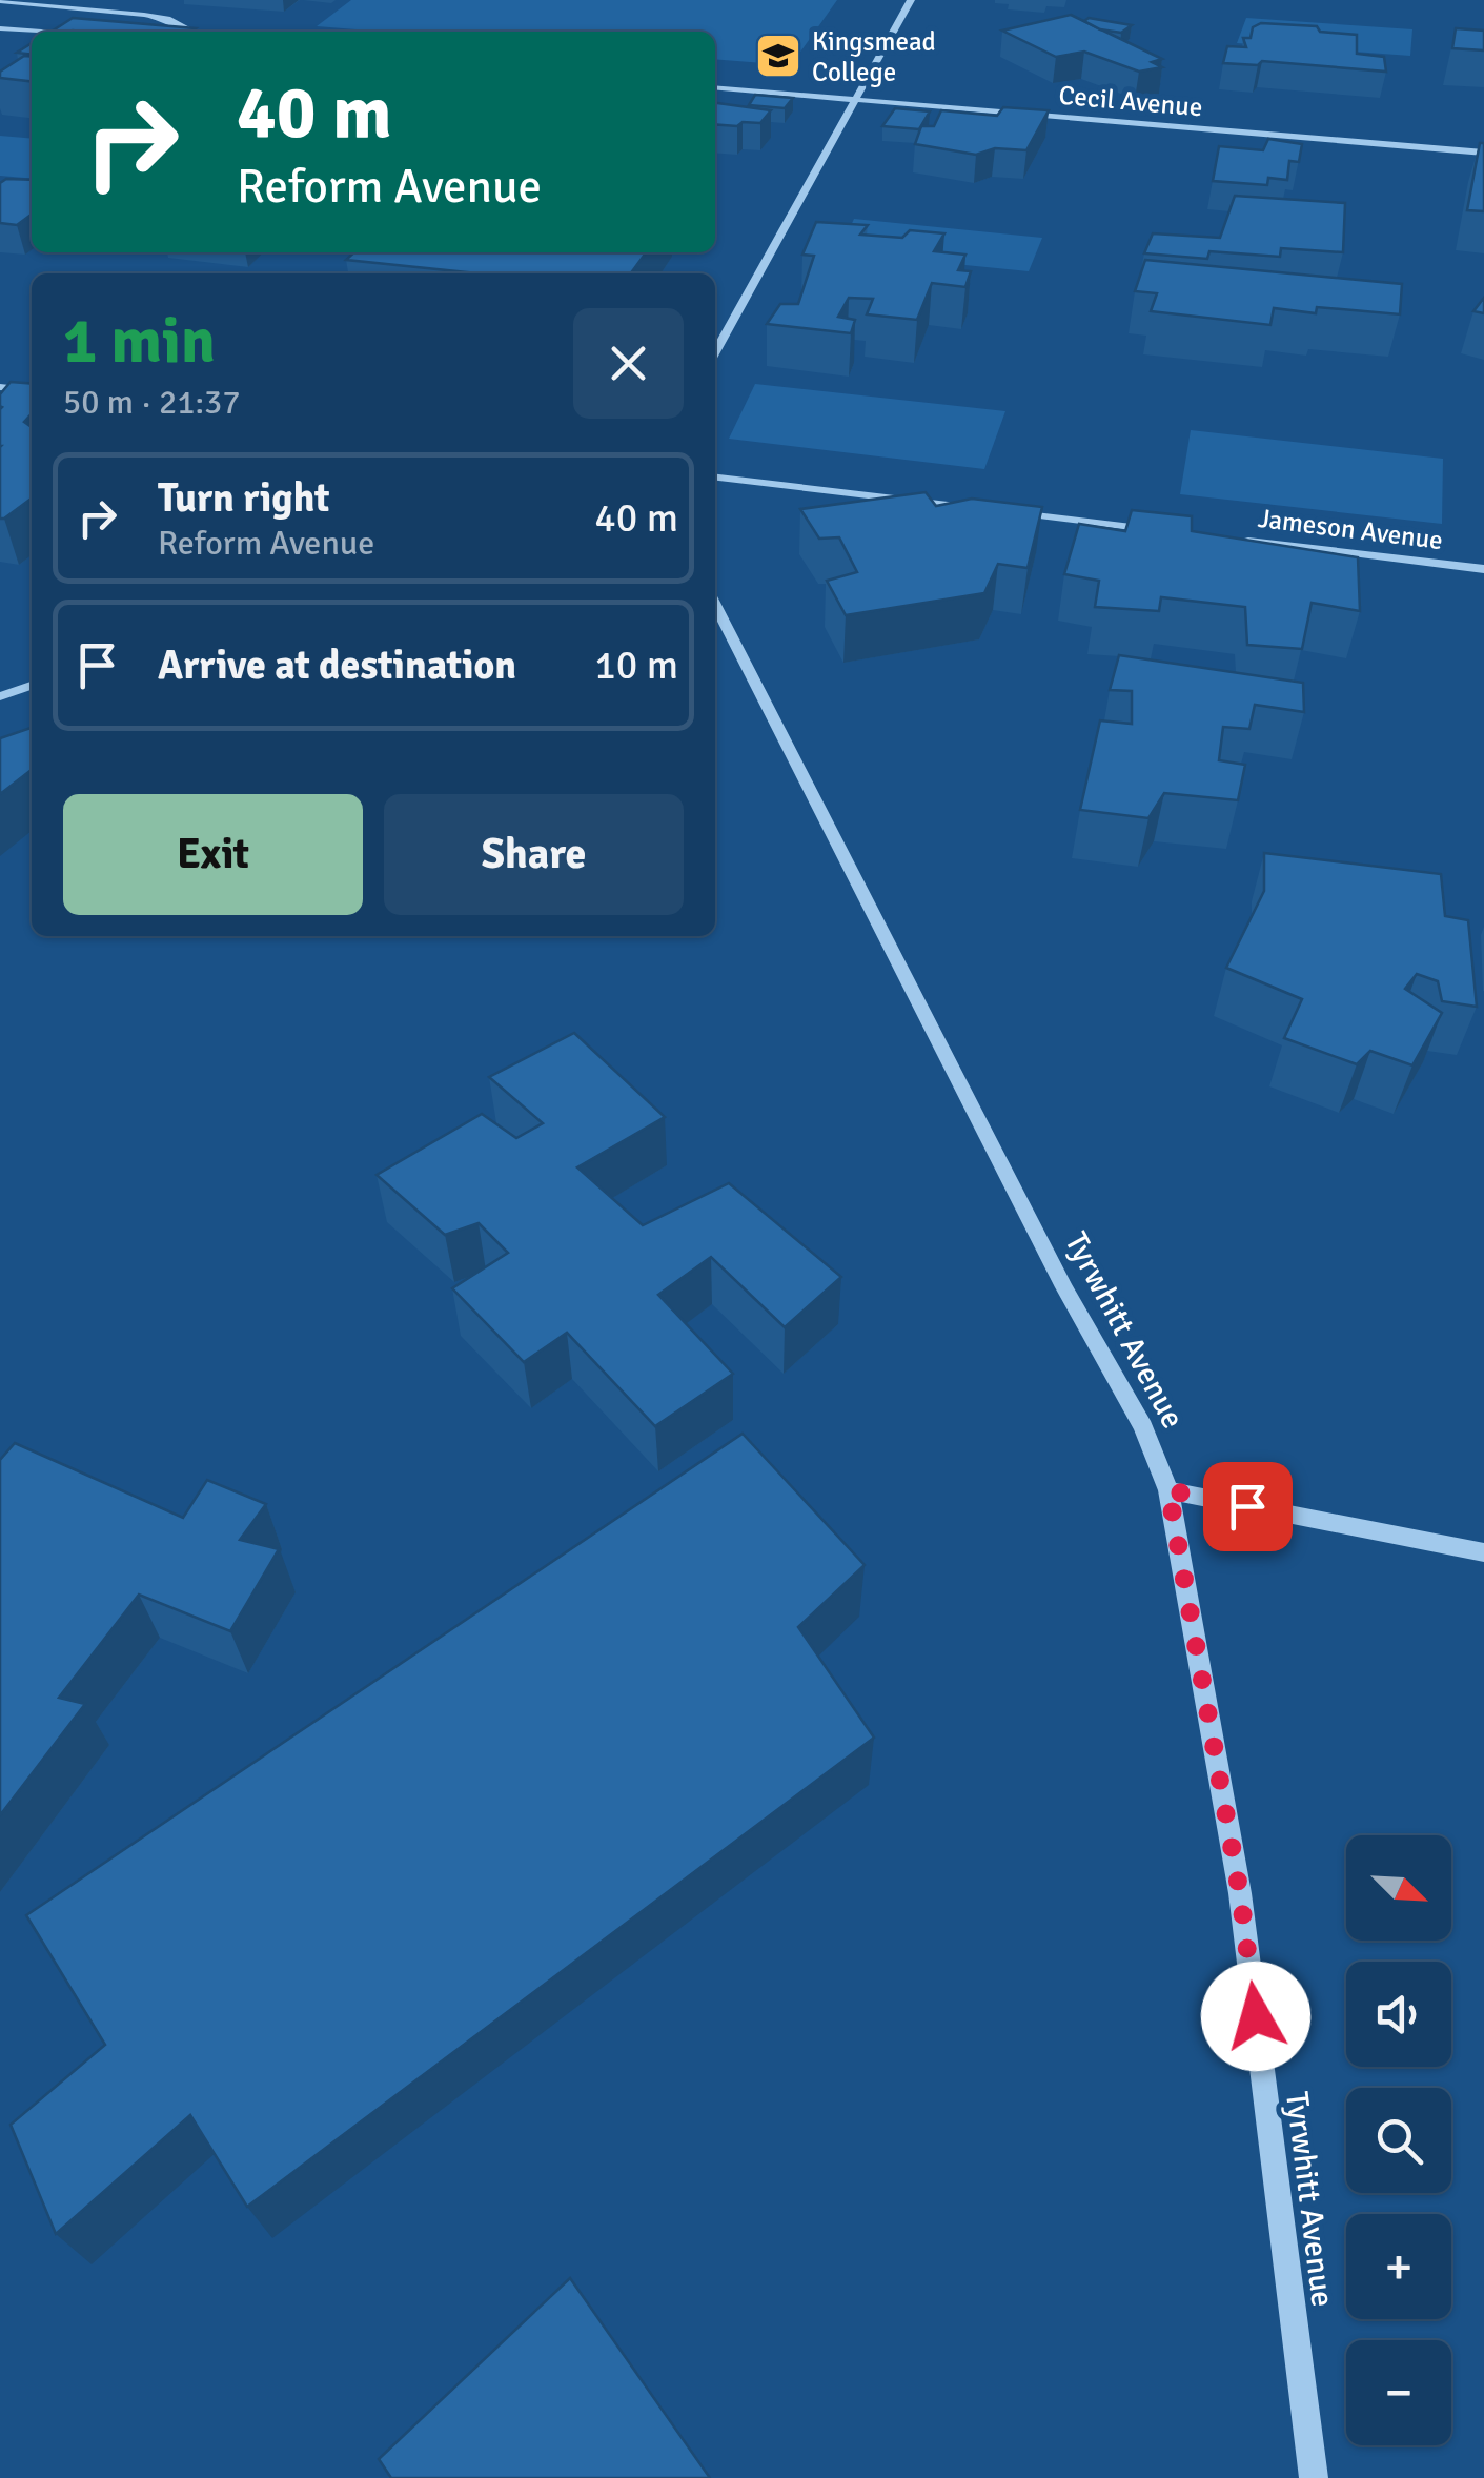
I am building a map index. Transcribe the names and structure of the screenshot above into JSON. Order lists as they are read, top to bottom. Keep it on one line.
{"streets":{"street":["Cecil Avenue","Jameson Avenue","Tyrwhitt Avenue"]},"places":{"school or university":["Kingsmead College"]},"north":"bottom right","page":{"turn":["40 m","Reform Avenue"],"heading":["1 min","50 m · 21:37"],"list":[{"name":"Turn right","note":"Reform Avenue","value":"40 m"},{"name":"Arrive at destination","value":"10 m"}],"buttons":["Exit","Share"],"map_buttons":["+","−"]}}
